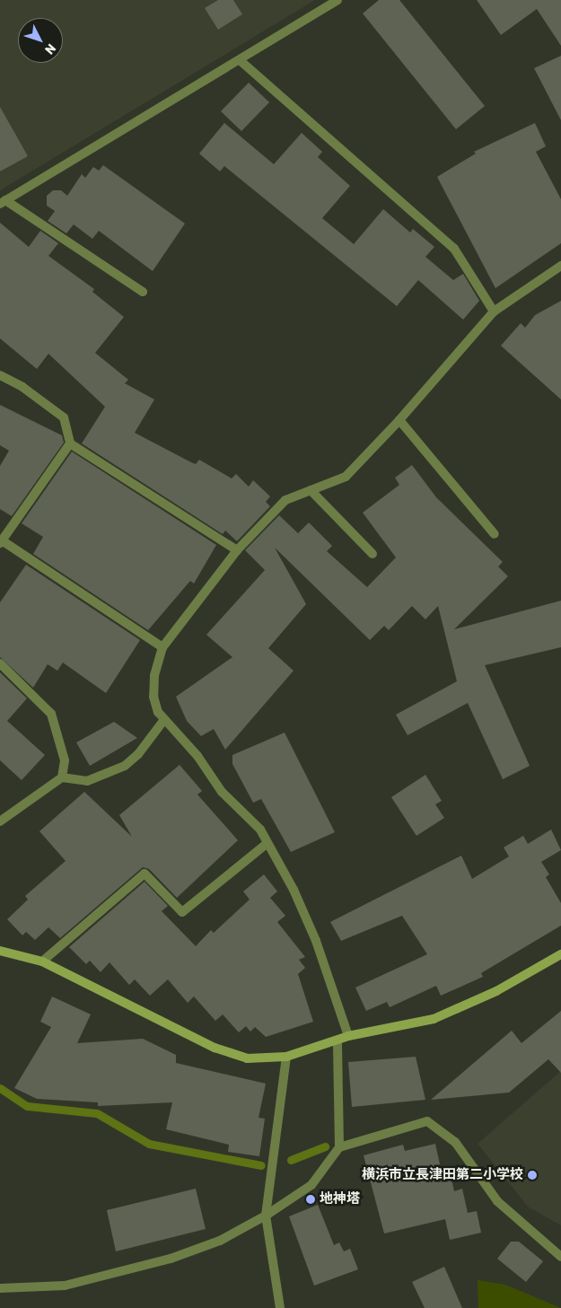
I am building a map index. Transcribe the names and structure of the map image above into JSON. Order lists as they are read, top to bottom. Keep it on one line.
{"places":["横浜市立長津田第二小学校","地神塔"],"north":"bottom right"}
